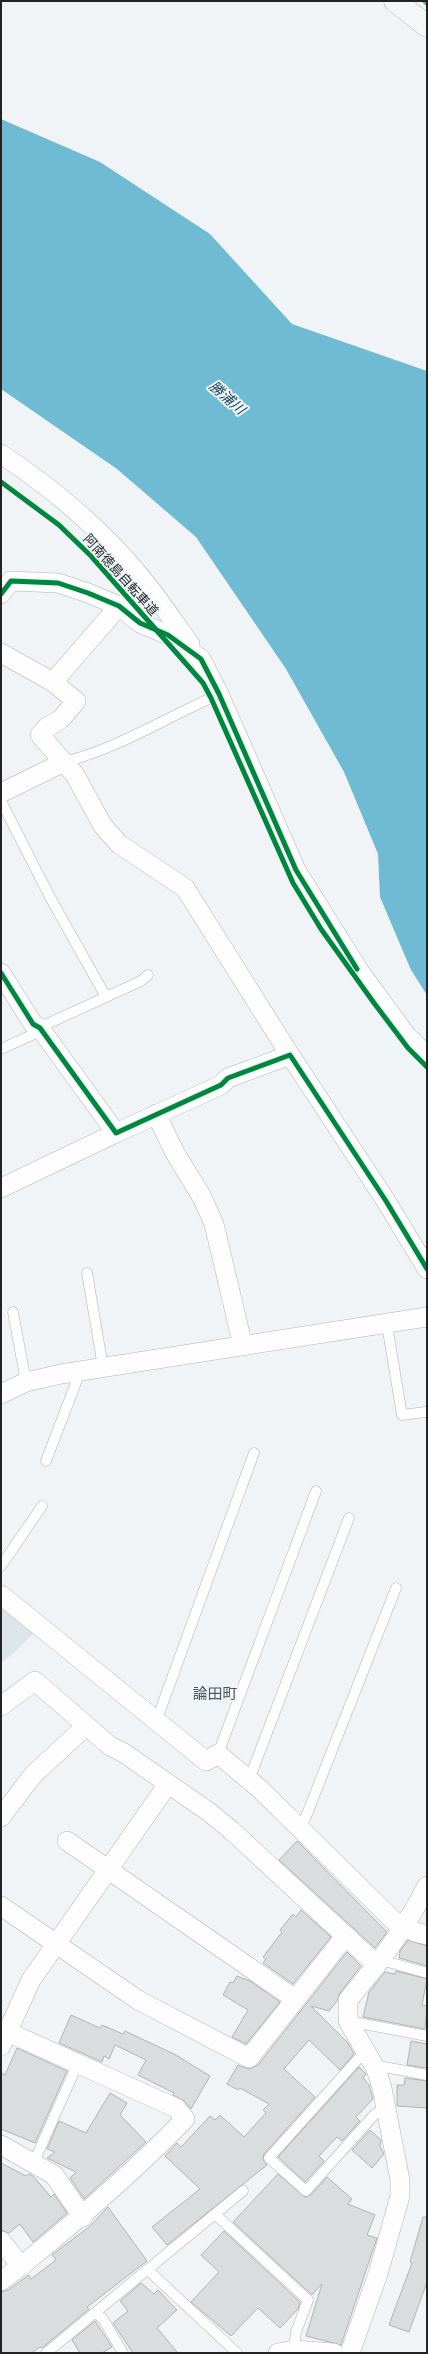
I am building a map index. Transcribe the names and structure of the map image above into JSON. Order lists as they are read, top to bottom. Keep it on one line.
{"streets":{"cycle path":["阿南徳島自転車道"]},"districts":["論田町"],"water":["勝浦川"]}
